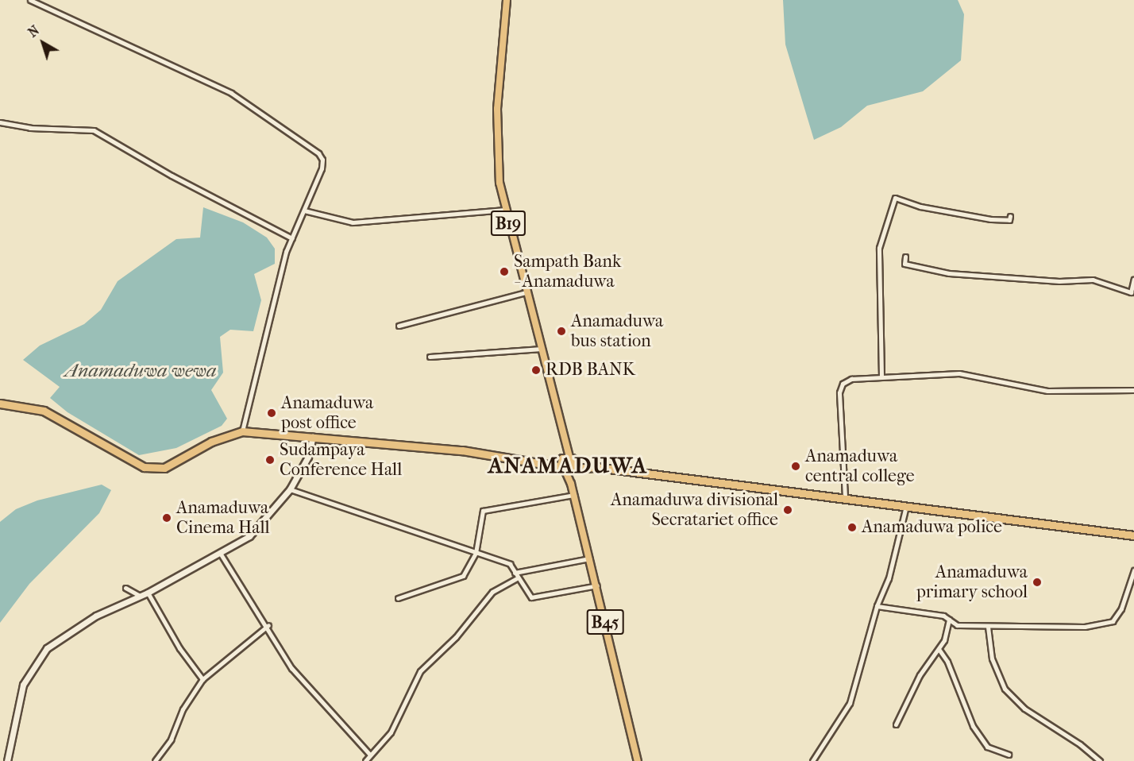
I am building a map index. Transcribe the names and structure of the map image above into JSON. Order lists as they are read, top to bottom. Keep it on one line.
{"streets":{"main road":["B19","B45"]},"districts":["ANAMADUWA"],"water":["Anamaduwa wewa"],"places":["Sampath Bank - Anamaduwa","Anamaduwa bus station","RDB BANK","Anamaduwa post office","Sudampaya Conference Hall","Anamaduwa central college","Anamaduwa divisional Secratariet office","Anamaduwa Cinema Hall","Anamaduwa police","Anamaduwa primary school"],"north":"top left"}
